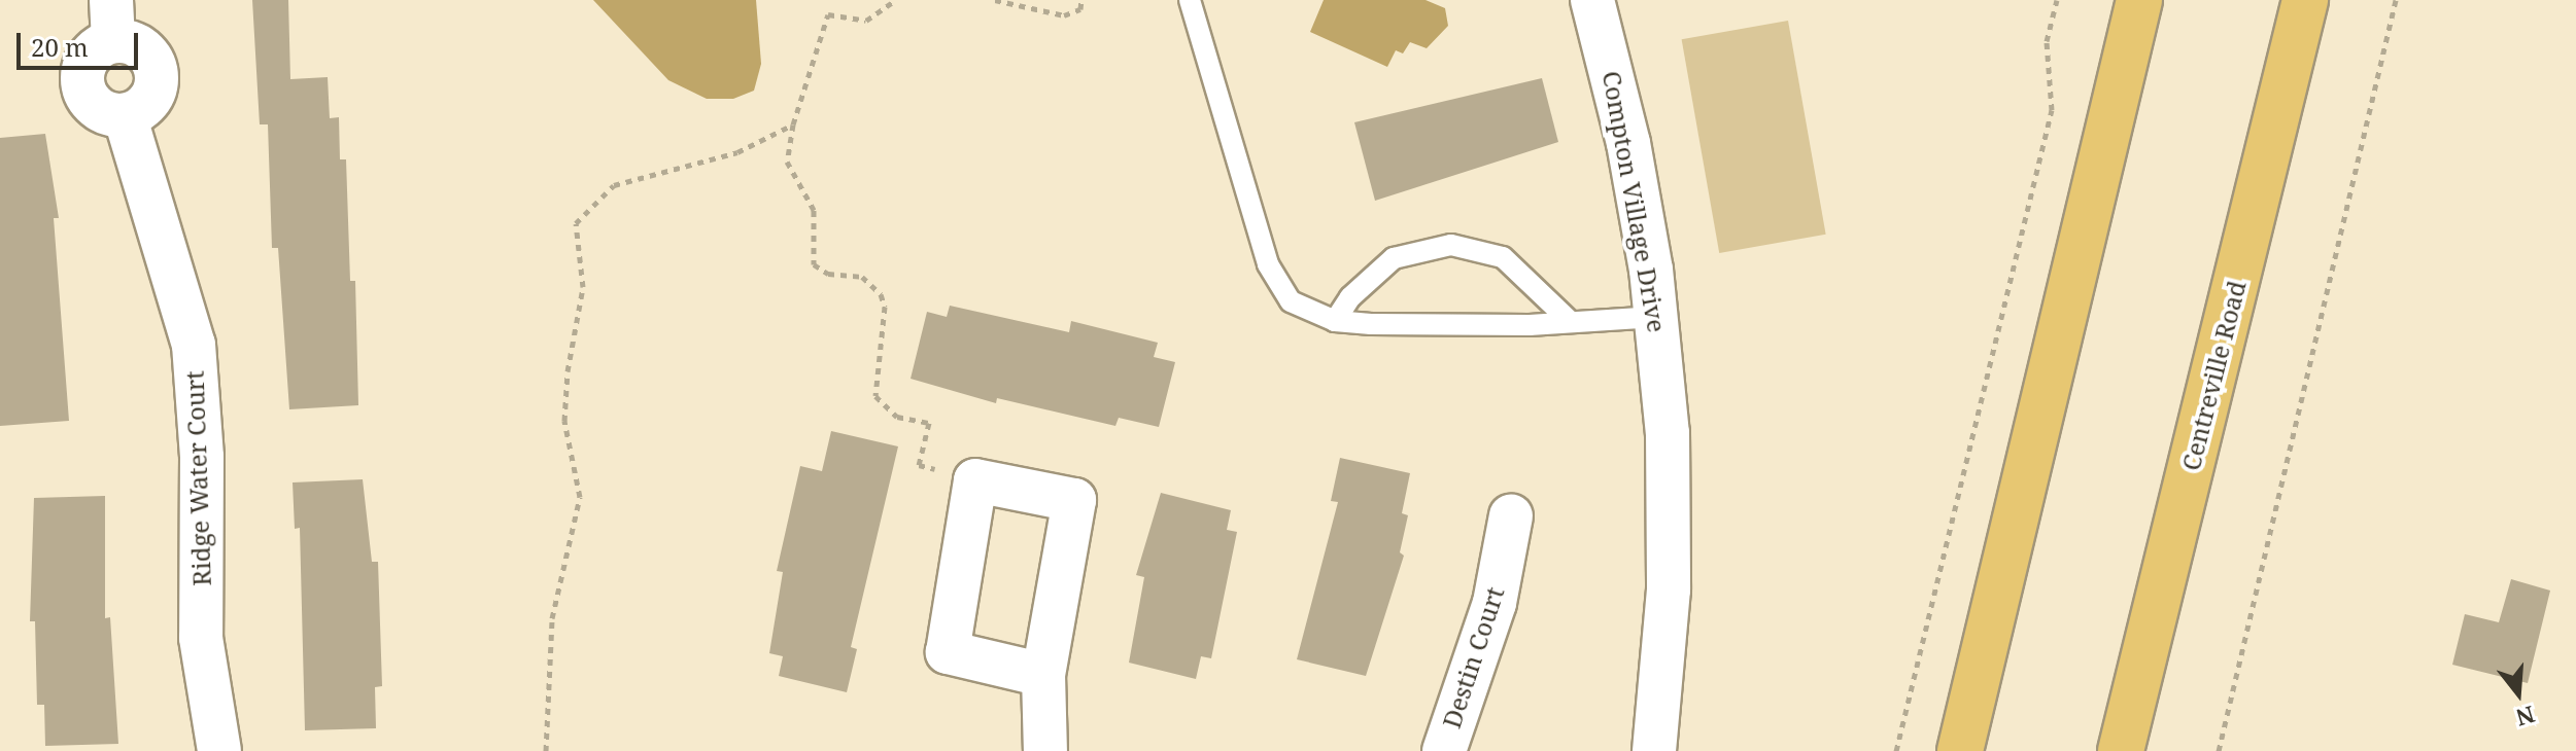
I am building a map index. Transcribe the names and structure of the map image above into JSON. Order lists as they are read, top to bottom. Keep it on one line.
{"streets":{"highway":["Centreville Road"],"street":["Compton Village Drive","Ridge Water Court","Destin Court"]},"scale_bar":"20 m","north":"bottom"}
